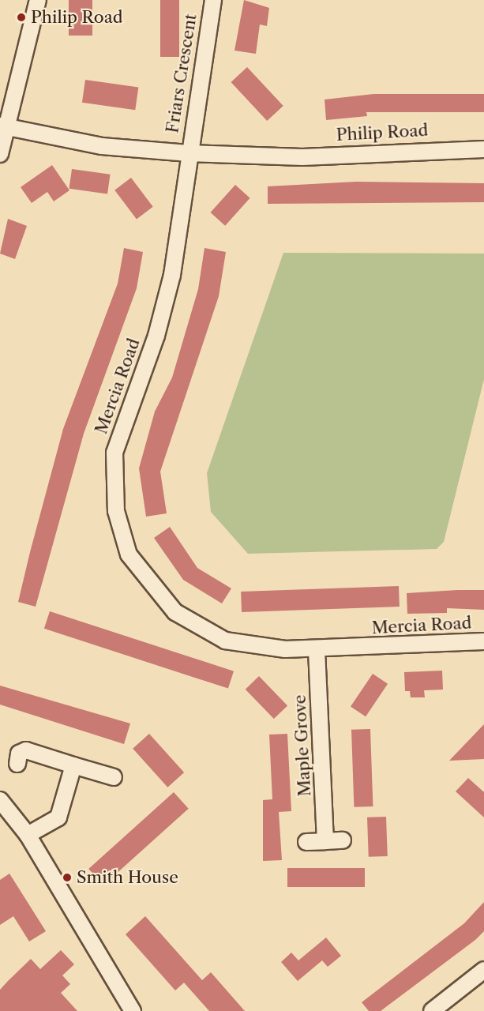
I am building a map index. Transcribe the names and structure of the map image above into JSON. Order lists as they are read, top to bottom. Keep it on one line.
{"streets":{"street":["Friars Crescent","Philip Road","Mercia Road","Maple Grove"]},"crossings":[["Friars Crescent","Philip Road"],["Friars Crescent","Mercia Road"],["Philip Road","Mercia Road"],["Mercia Road","Maple Grove"]],"places":["Philip Road","Smith House"]}
